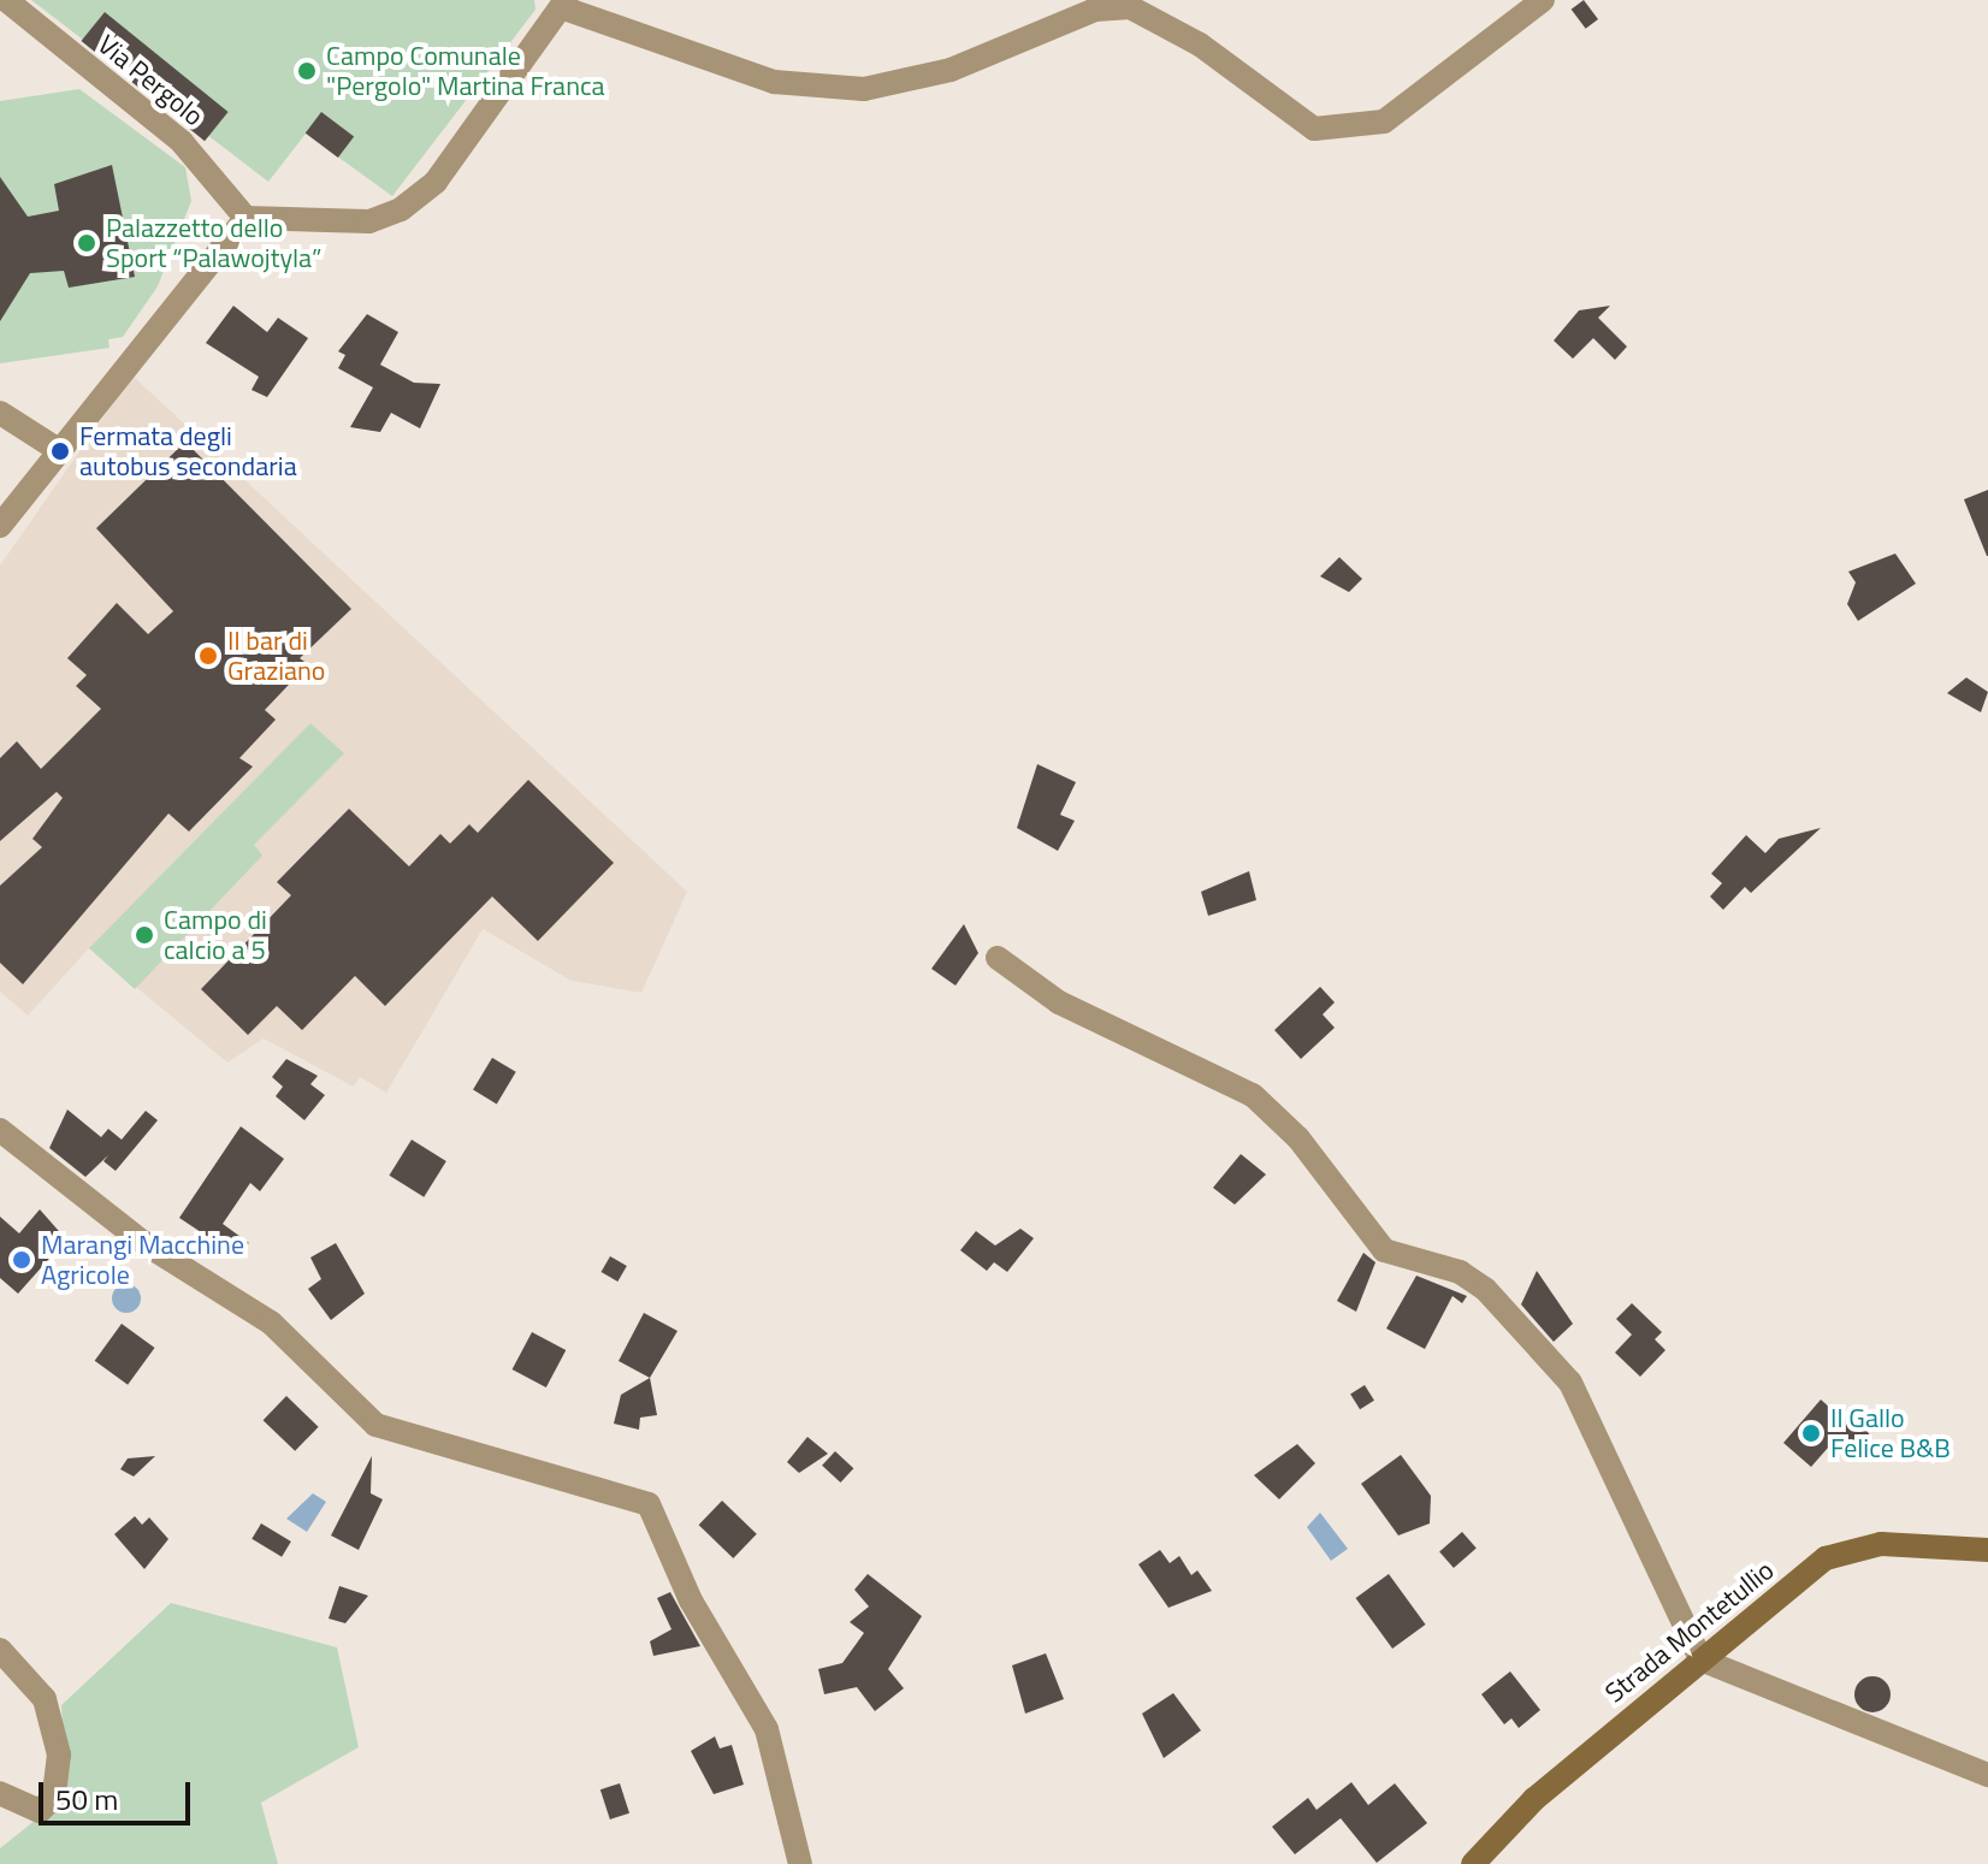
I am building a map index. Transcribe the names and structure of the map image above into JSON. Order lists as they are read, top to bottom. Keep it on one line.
{"streets":{"street":["Via Pergolo","Strada Montetullio"]},"places":["Campo Comunale \"Pergolo\" Martina Franca","Palazzetto dello Sport “Palawojtyla”","Fermata degli autobus secondaria","Il bar di Graziano","Campo di calcio a 5","Marangi Macchine Agricole","Il Gallo Felice B&B"],"scale_bar":"50 m"}
